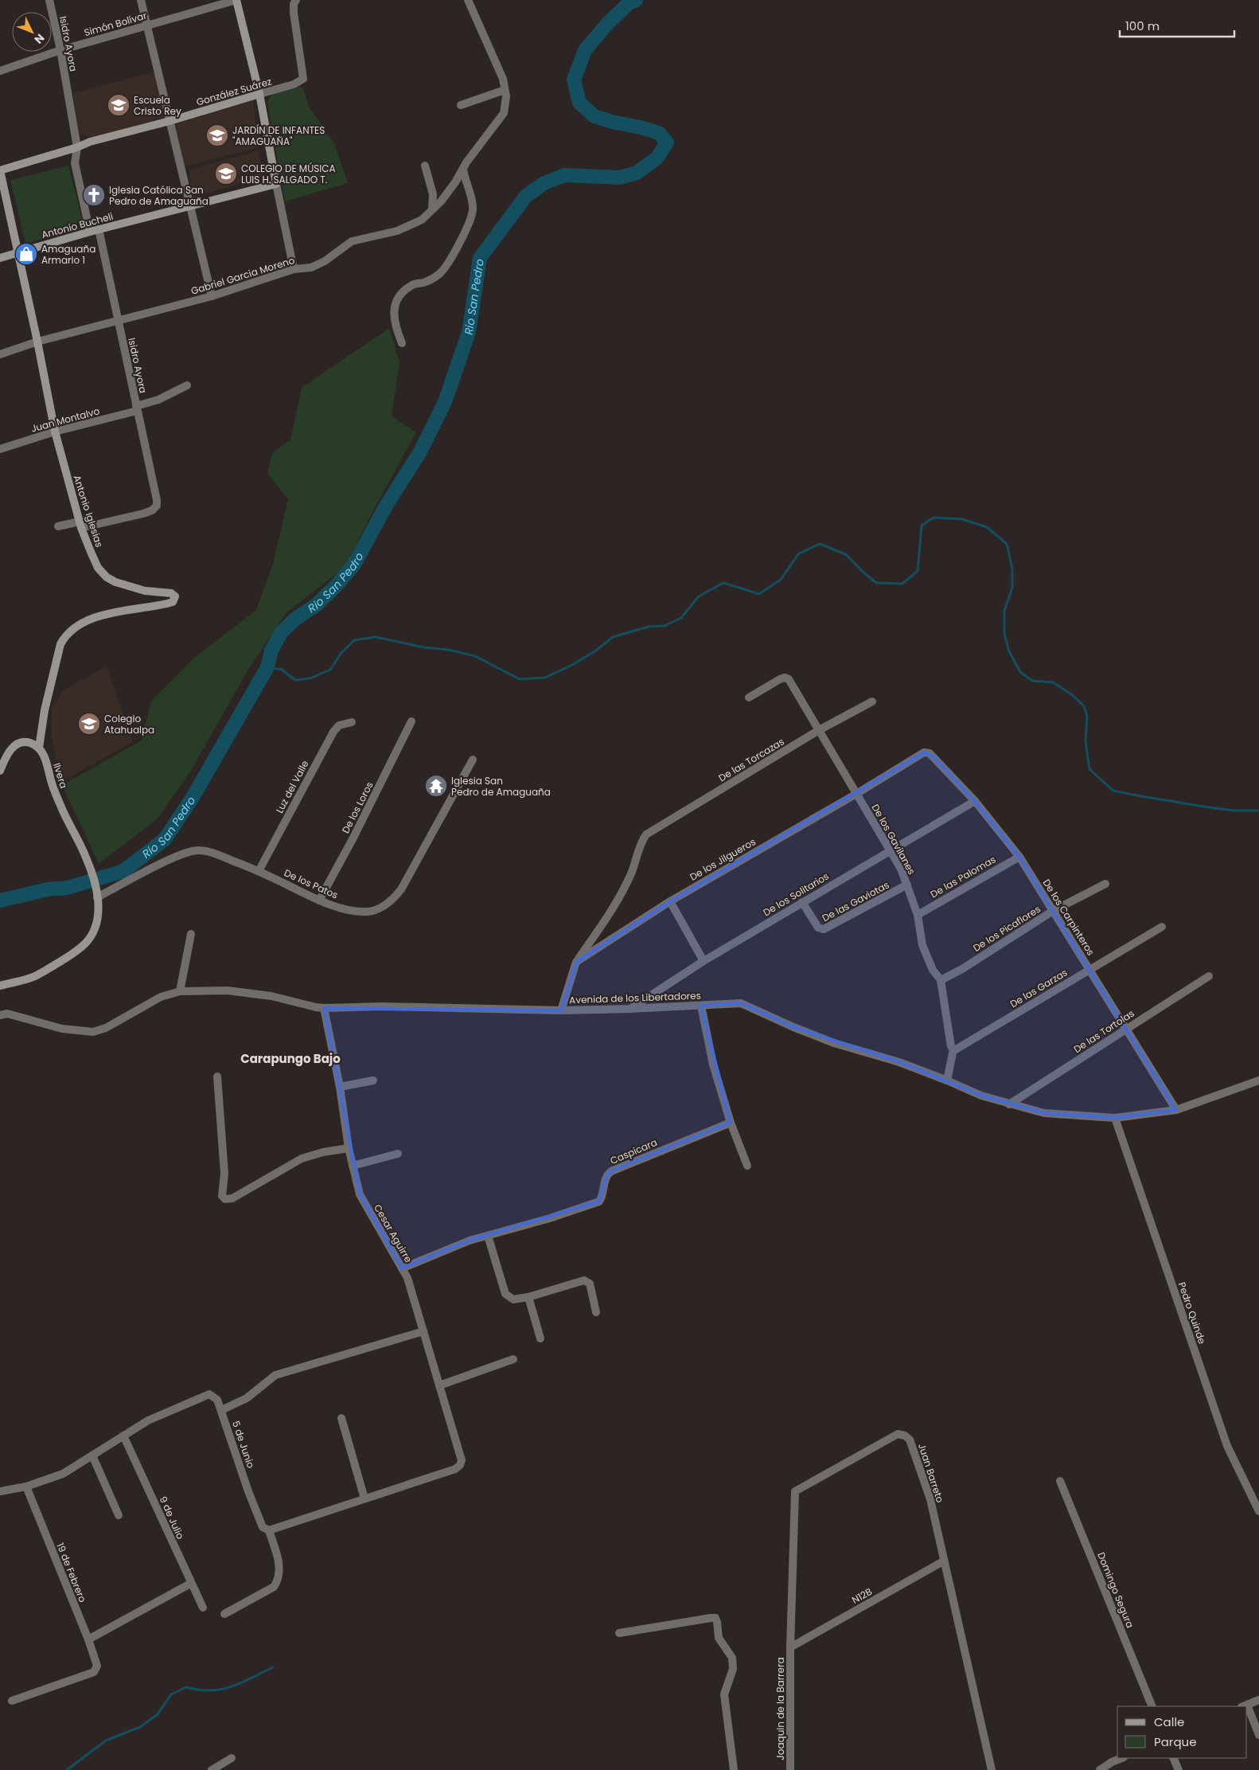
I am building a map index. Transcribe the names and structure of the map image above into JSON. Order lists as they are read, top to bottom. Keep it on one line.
{"streets":{"street":["Simón Bolívar","Isidro Ayora","González Suárez","Antonio Bucheli","Gabriel Garcia Moreno","Juan Montalvo","Antonio Iglesias","De las Torcazas","Ilvera","Luz del Valle","De los Loros","De los Gavilanes","De los Jilgueros","De las Palomas","De los Patos","De los Solitarios","De las Gaviotas","De los Carpinteros","De los Picaflores","De las Garzas","Avenida de los Libertadores","De las Tortolas","Caspicara","Cesar Aguirre","Pedro Quinde","5 de Junio","Juan Barreto","9 de Julio","19 de Febrero","Domingo Segura","N12B","Joaquin de la Barrera"]},"crossings":[["Simón Bolívar","Isidro Ayora"],["Isidro Ayora","González Suárez"],["Isidro Ayora","Antonio Bucheli"],["Isidro Ayora","Gabriel Garcia Moreno"],["Isidro Ayora","Juan Montalvo"],["Isidro Ayora","Antonio Iglesias"],["González Suárez","Antonio Iglesias"],["Antonio Bucheli","Antonio Iglesias"],["Gabriel Garcia Moreno","Antonio Iglesias"],["Juan Montalvo","Antonio Iglesias"],["Antonio Iglesias","Ilvera"],["De las Torcazas","De los Gavilanes"],["De las Torcazas","De los Jilgueros"],["Ilvera","De los Patos"],["Luz del Valle","De los Patos"],["De los Loros","De los Patos"],["De los Gavilanes","De los Jilgueros"],["De los Gavilanes","De las Palomas"],["De los Gavilanes","De los Solitarios"],["De los Gavilanes","De las Gaviotas"],["De los Gavilanes","De los Picaflores"],["De los Gavilanes","De las Garzas"],["De los Jilgueros","De los Carpinteros"],["De las Palomas","De los Carpinteros"],["De los Solitarios","De las Gaviotas"],["De los Solitarios","De los Carpinteros"],["De los Solitarios","Avenida de los Libertadores"],["De los Carpinteros","De los Picaflores"],["De los Carpinteros","De las Garzas"],["De los Carpinteros","Avenida de los Libertadores"],["De los Carpinteros","De las Tortolas"],["Avenida de los Libertadores","De las Tortolas"],["Avenida de los Libertadores","Cesar Aguirre"],["Avenida de los Libertadores","Pedro Quinde"],["Caspicara","Cesar Aguirre"],["5 de Junio","9 de Julio"],["5 de Junio","19 de Febrero"],["Juan Barreto","N12B"],["Juan Barreto","Joaquin de la Barrera"],["N12B","Joaquin de la Barrera"]],"districts":["Carapungo Bajo"],"water":["Rio San Pedro","Río San Pedro"],"places":{"school or university":["Escuela Cristo Rey","JARDÍN DE INFANTES \"AMAGUAÑA\"","COLEGIO DE MÚSICA LUIS H. SALGADO T.","Colegio Atahualpa"],"church":["Iglesia Católica San Pedro de Amaguaña"],"shop":["Amaguaña Armario 1"],"temple":["Iglesia San Pedro de Amaguaña"]},"legend":["Calle","Parque"],"scale_bar":"100 m","north":"bottom right"}
